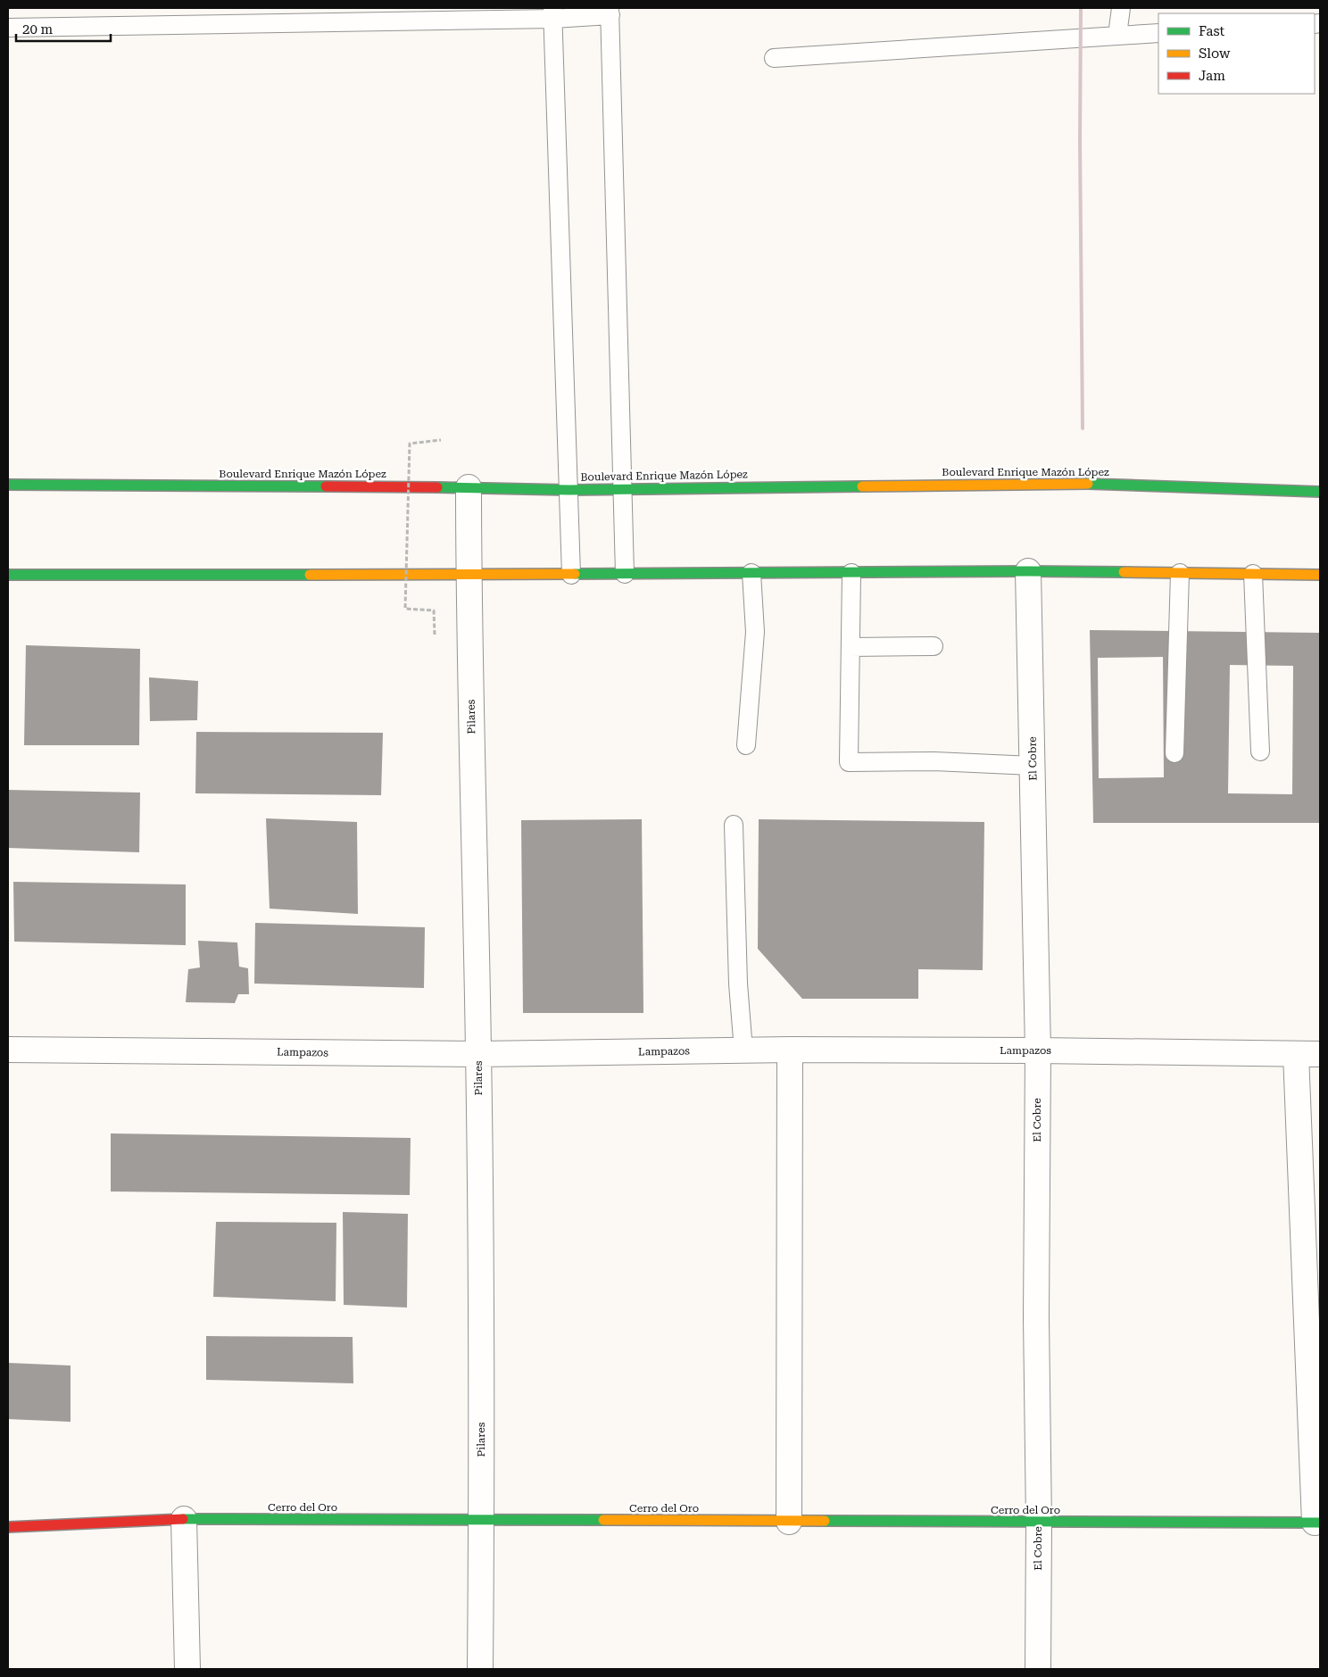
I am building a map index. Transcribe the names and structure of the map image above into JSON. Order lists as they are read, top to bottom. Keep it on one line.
{"streets":{"main road":["Boulevard Enrique Mazón López","Cerro del Oro"],"street":["Pilares","El Cobre","Lampazos"]},"crossings":[["Boulevard Enrique Mazón López","Pilares"],["Pilares","Lampazos"],["Pilares","Cerro del Oro"],["El Cobre","Lampazos"],["El Cobre","Cerro del Oro"]],"legend":["Fast","Slow","Jam"],"scale_bar":"20 m"}
